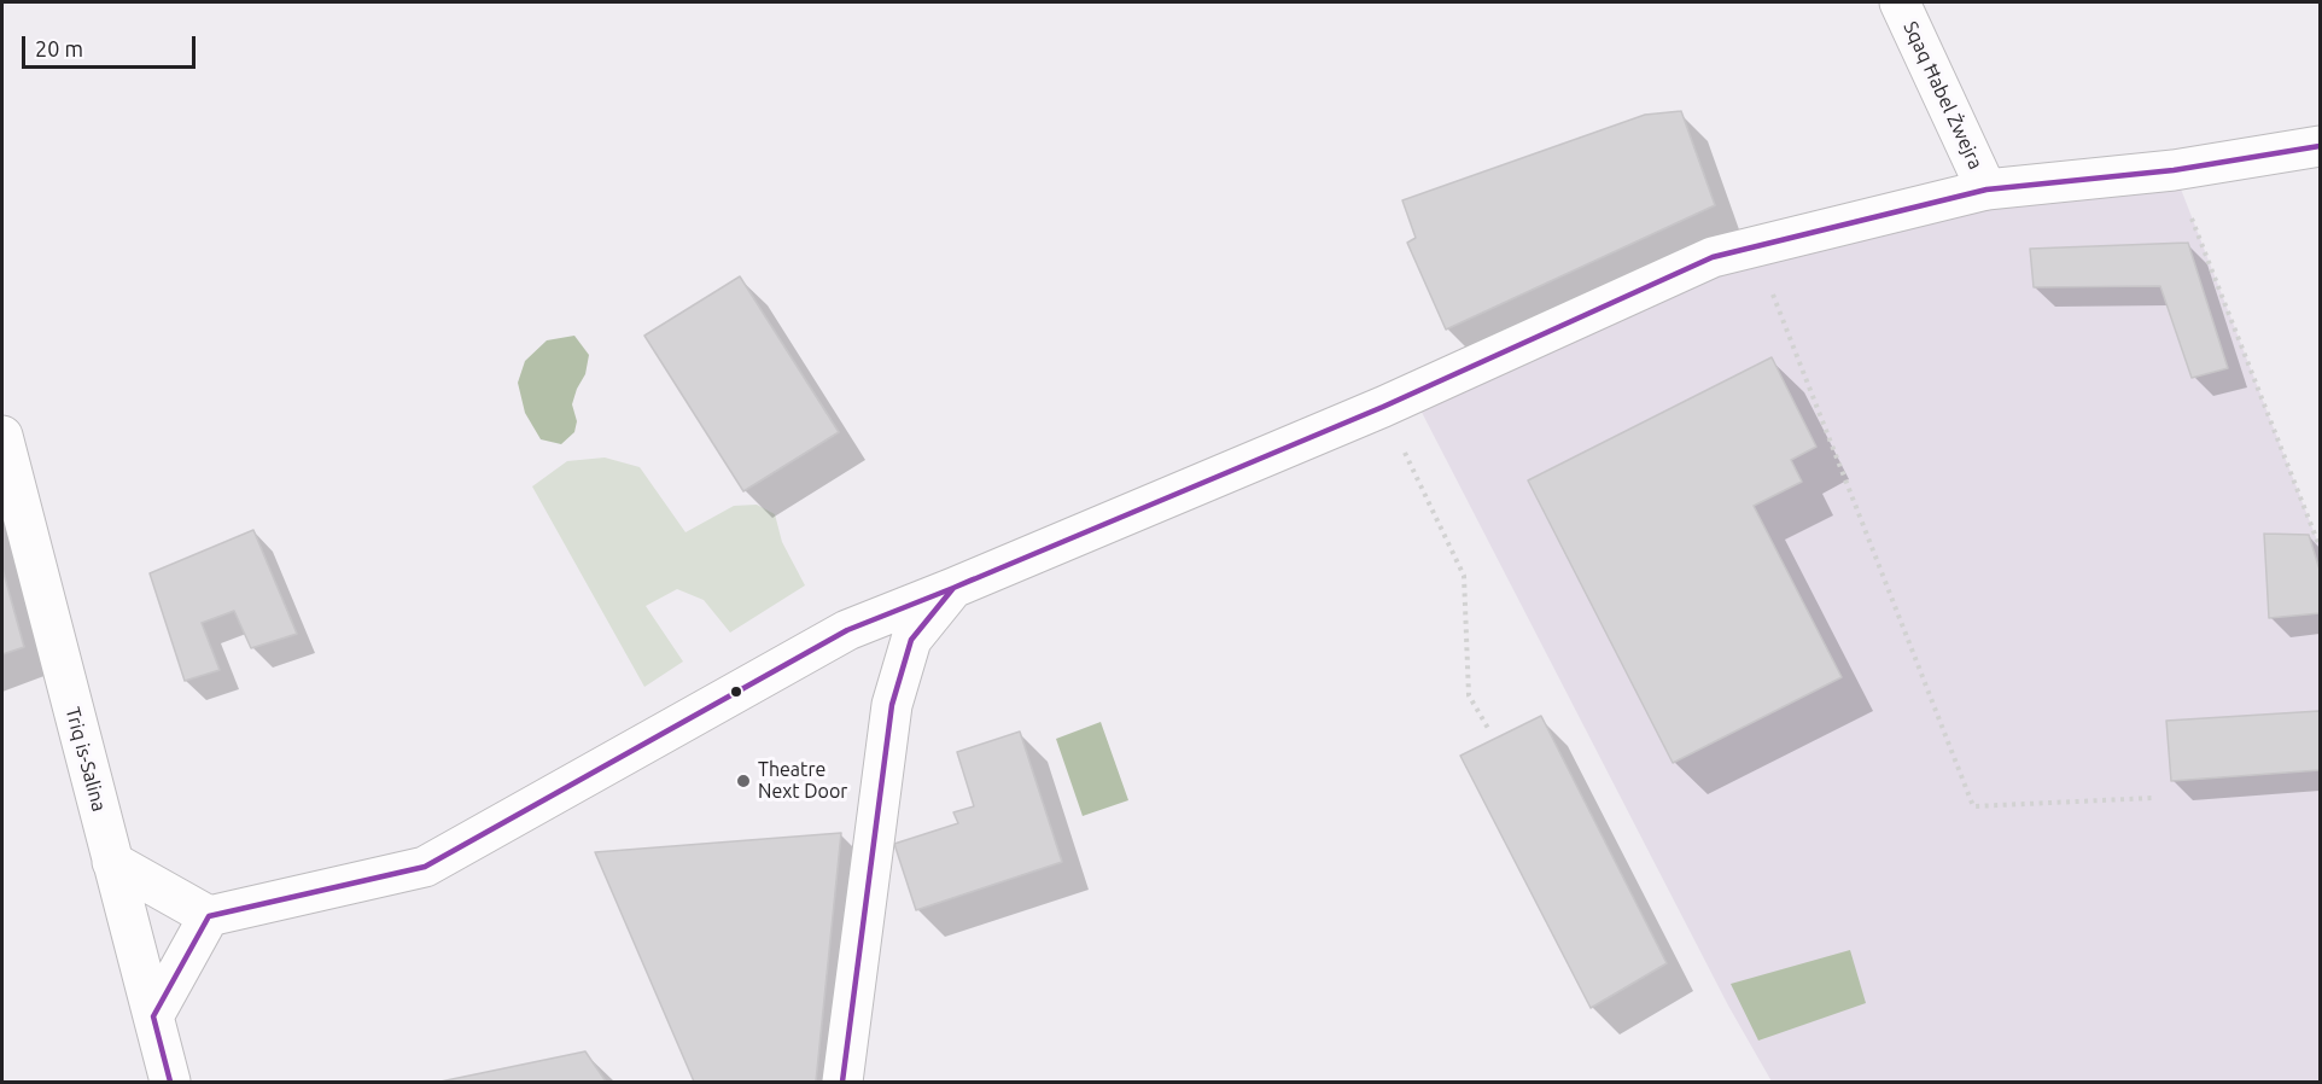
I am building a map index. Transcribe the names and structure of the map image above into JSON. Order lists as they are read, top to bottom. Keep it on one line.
{"streets":{"main road":["Sqaq Ħabel Żwejra","Triq is-Salina"]},"places":["Theatre Next Door"],"scale_bar":"20 m"}
